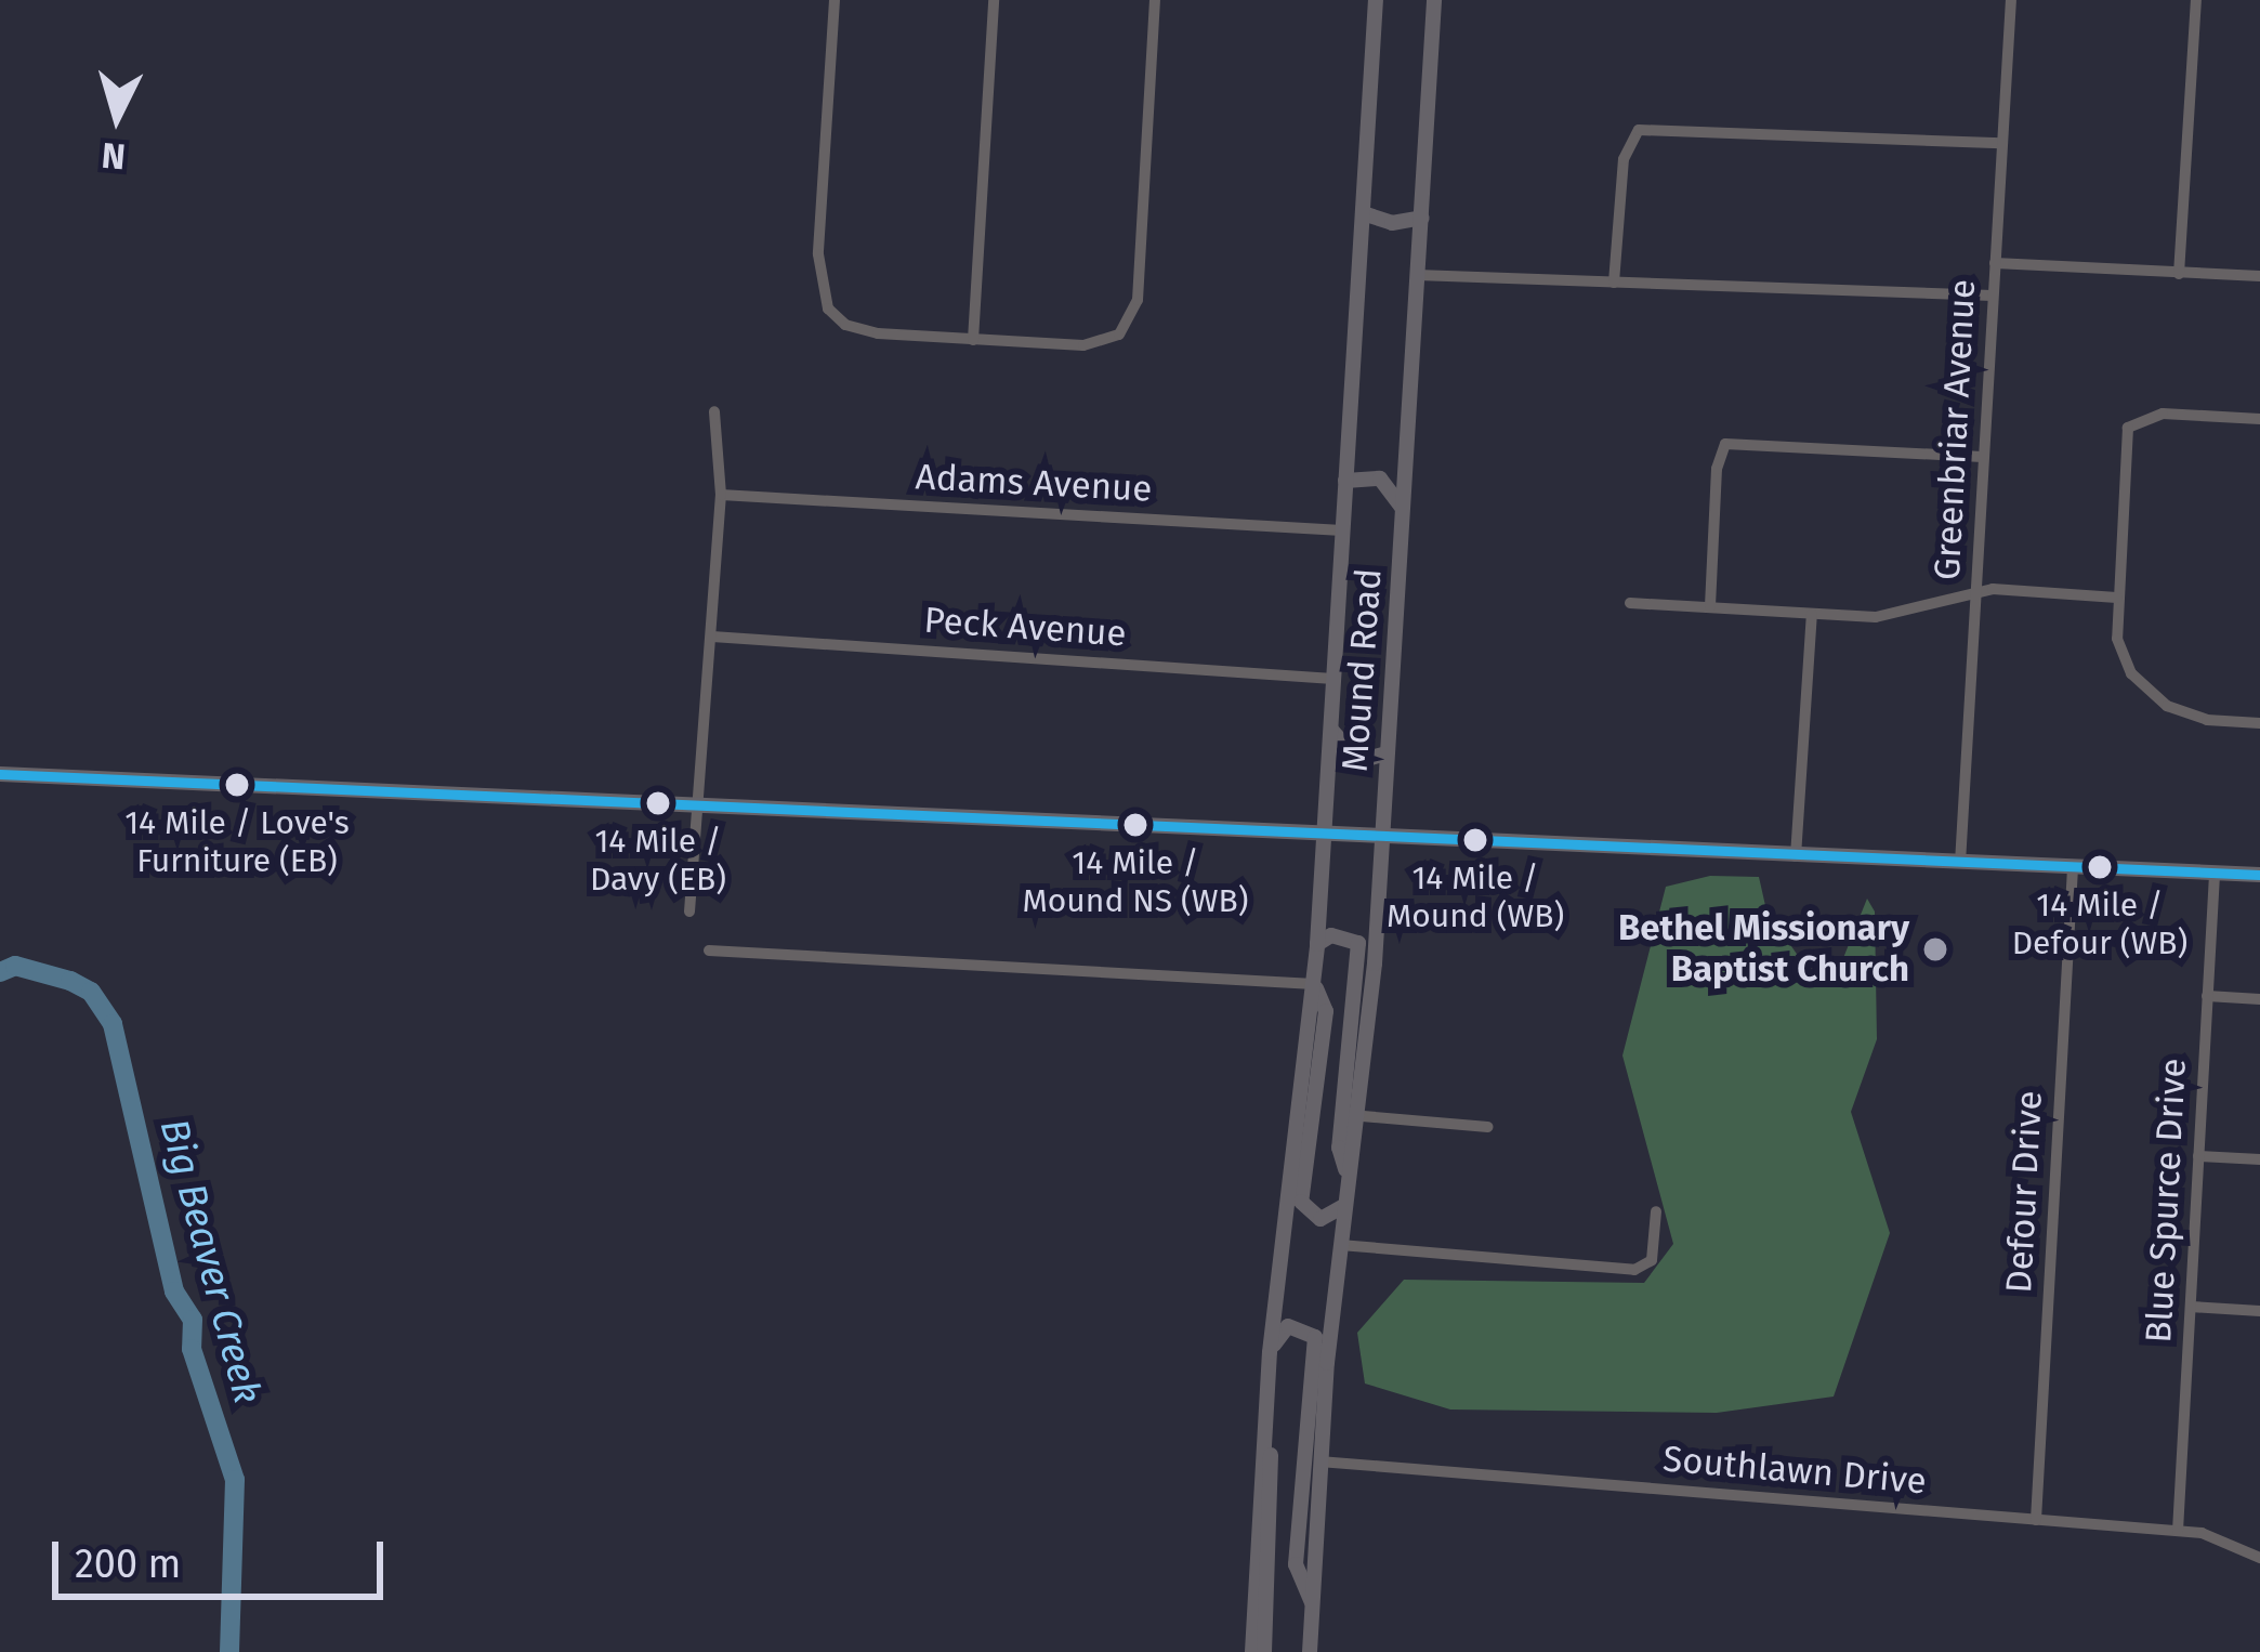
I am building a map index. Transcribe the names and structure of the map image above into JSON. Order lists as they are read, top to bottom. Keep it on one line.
{"streets":{"main road":["Mound Road"],"street":["Greenbriar Avenue","Adams Avenue","Peck Avenue","Defour Drive","Blue Spurce Drive","Southlawn Drive"]},"crossings":[["Adams Avenue","Mound Road"],["Peck Avenue","Mound Road"],["Mound Road","Southlawn Drive"],["Defour Drive","Southlawn Drive"],["Blue Spurce Drive","Southlawn Drive"]],"water":["Big Beaver Creek"],"places":["14 Mile / Love's Furniture (EB)","14 Mile / Davy (EB)","14 Mile / Mound NS (WB)","14 Mile / Mound (WB)","14 Mile / Defour (WB)","Bethel Missionary Baptist Church"],"scale_bar":"200 m","north":"bottom"}
